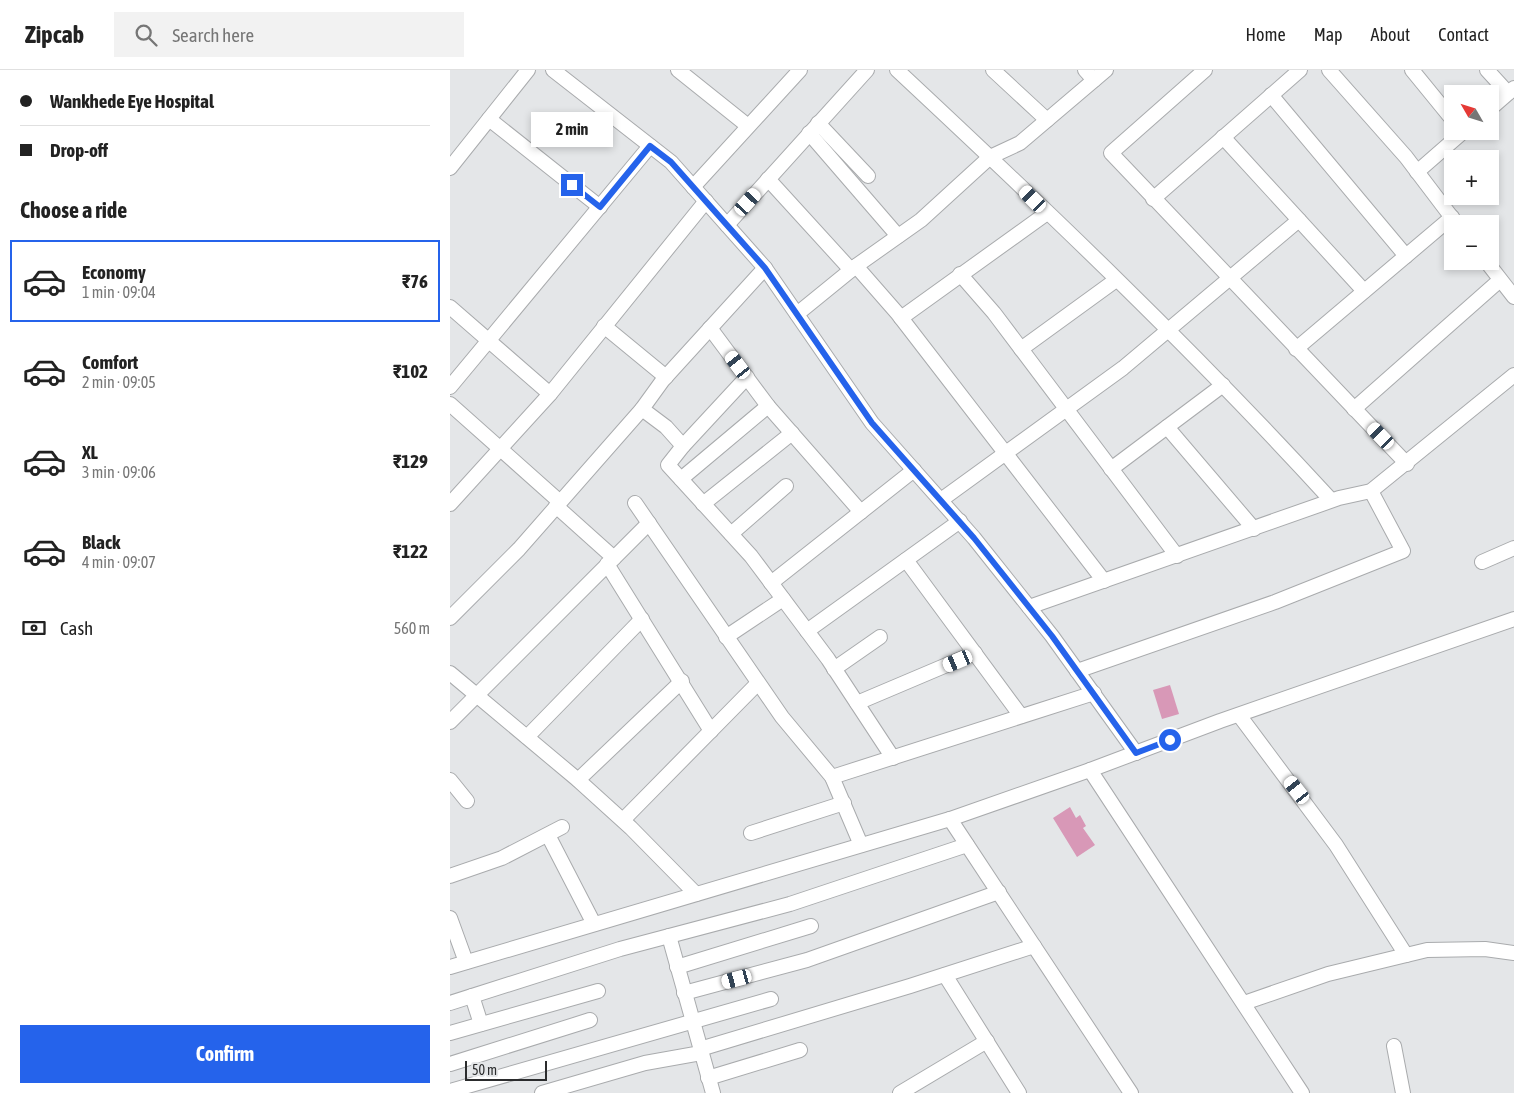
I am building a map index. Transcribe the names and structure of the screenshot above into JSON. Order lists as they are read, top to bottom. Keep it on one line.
{"scale_bar":"50 m","north":"top left","page":{"header":"Zipcab","search":"Search here","nav":["Home","Map","About","Contact"],"banner":["Wankhede Eye Hospital","Drop-off"],"map_buttons":["+","−"],"bubble":"2 min","heading":"Choose a ride","list":[{"name":"Economy","note":"1 min · 09:04","value":"₹76"},{"name":"Comfort","note":"2 min · 09:05","value":"₹102"},{"name":"XL","note":"3 min · 09:06","value":"₹129"},{"name":"Black","note":"4 min · 09:07","value":"₹122"}],"pay":["Cash","560 m"],"buttons":"Confirm","scale":"50 m"}}
